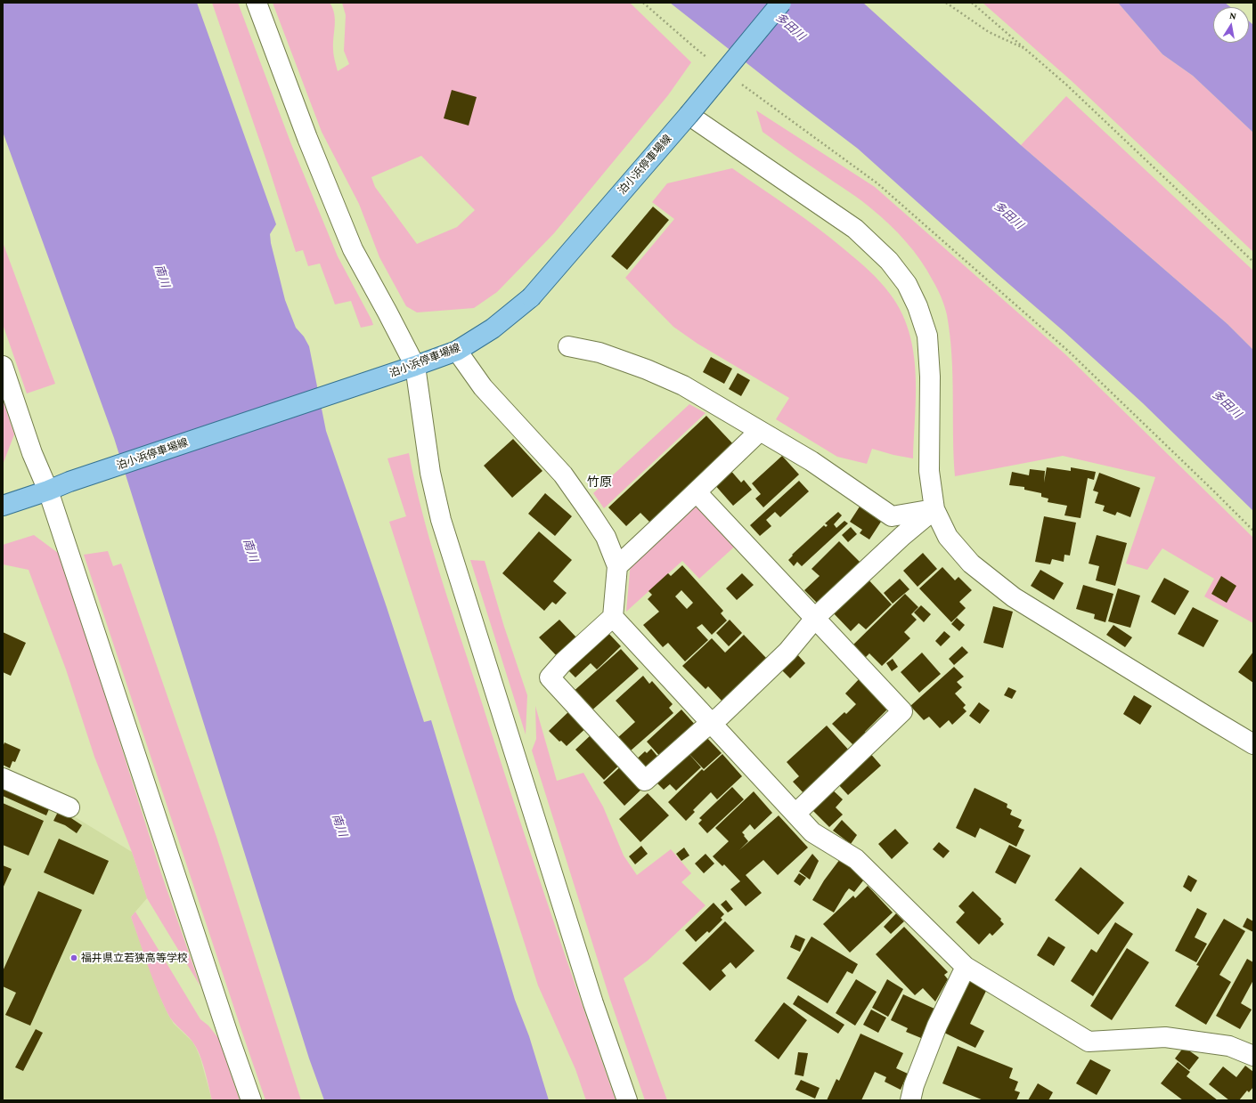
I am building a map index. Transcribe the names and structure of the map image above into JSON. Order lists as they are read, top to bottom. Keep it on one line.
{"streets":{"main road":["泊小浜停車場線"]},"districts":["竹原"],"water":["多田川","南川"],"places":["福井県立若狭高等学校"],"north":"top"}
